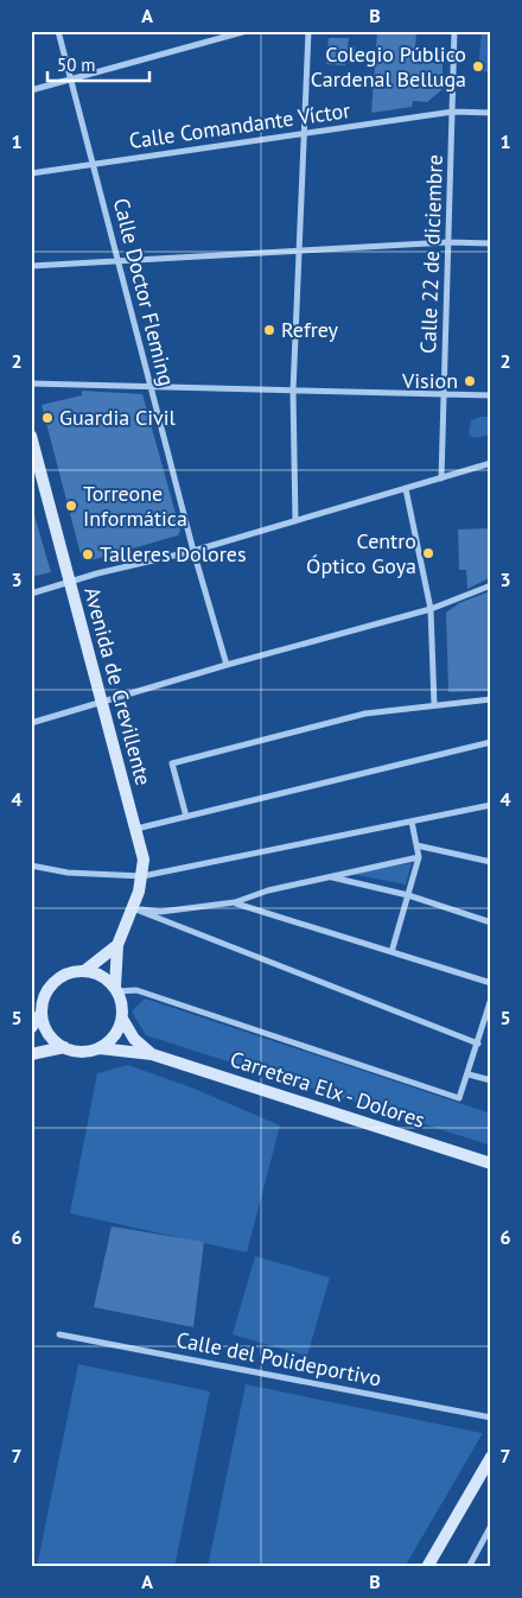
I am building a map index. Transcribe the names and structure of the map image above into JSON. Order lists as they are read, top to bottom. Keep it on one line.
{"streets":{"main road":["Avenida de Crevillente","Carretera Elx - Dolores"],"street":["Calle Comandante Víctor","Calle 22 de diciembre","Calle Doctor Fleming","Calle del Polideportivo"]},"crossings":[["Calle Comandante Víctor","Calle 22 de diciembre"],["Calle Comandante Víctor","Calle Doctor Fleming"],["Avenida de Crevillente","Carretera Elx - Dolores"]],"places":["Colegio Público Cardenal Belluga","Refrey","Vision","Guardia Civil","Torreone Informática","Centro Óptico Goya","Talleres Dolores"],"scale_bar":"50 m","grid":{"columns":["A","B"],"rows":["1","2","3","4","5","6","7"]}}
